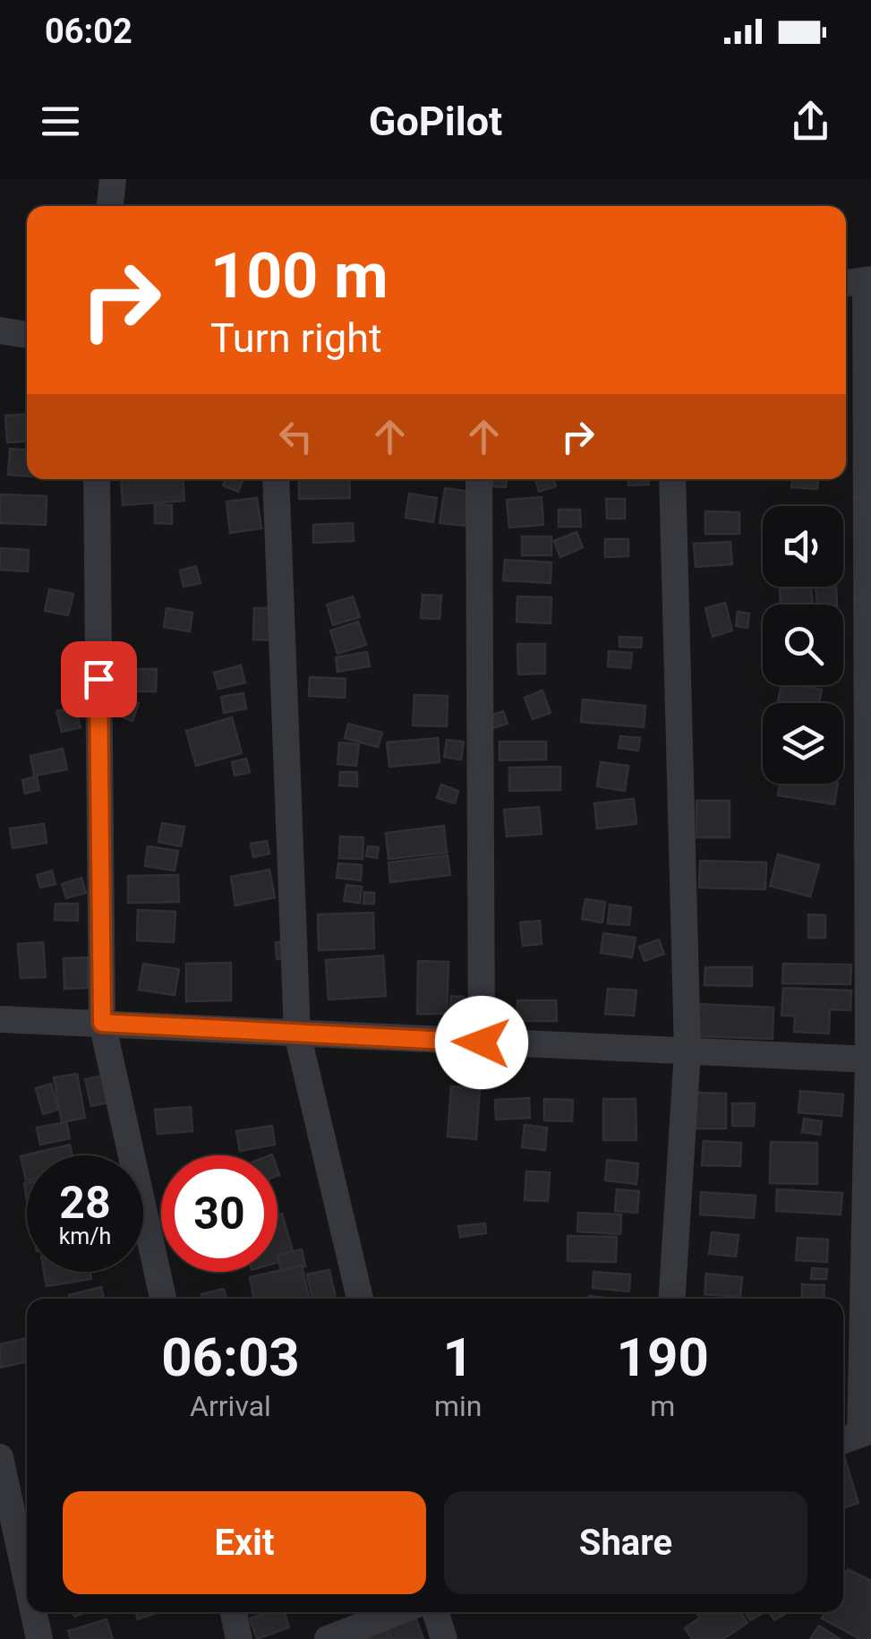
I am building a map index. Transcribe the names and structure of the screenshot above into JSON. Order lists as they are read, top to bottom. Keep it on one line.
{"page":{"status":"06:02","header":"GoPilot","turn":["100 m","Turn right"],"speed":"28 km/h","limit":"30","eta":["06:03","Arrival","1","min","190","m"],"buttons":["Exit","Share"]}}
